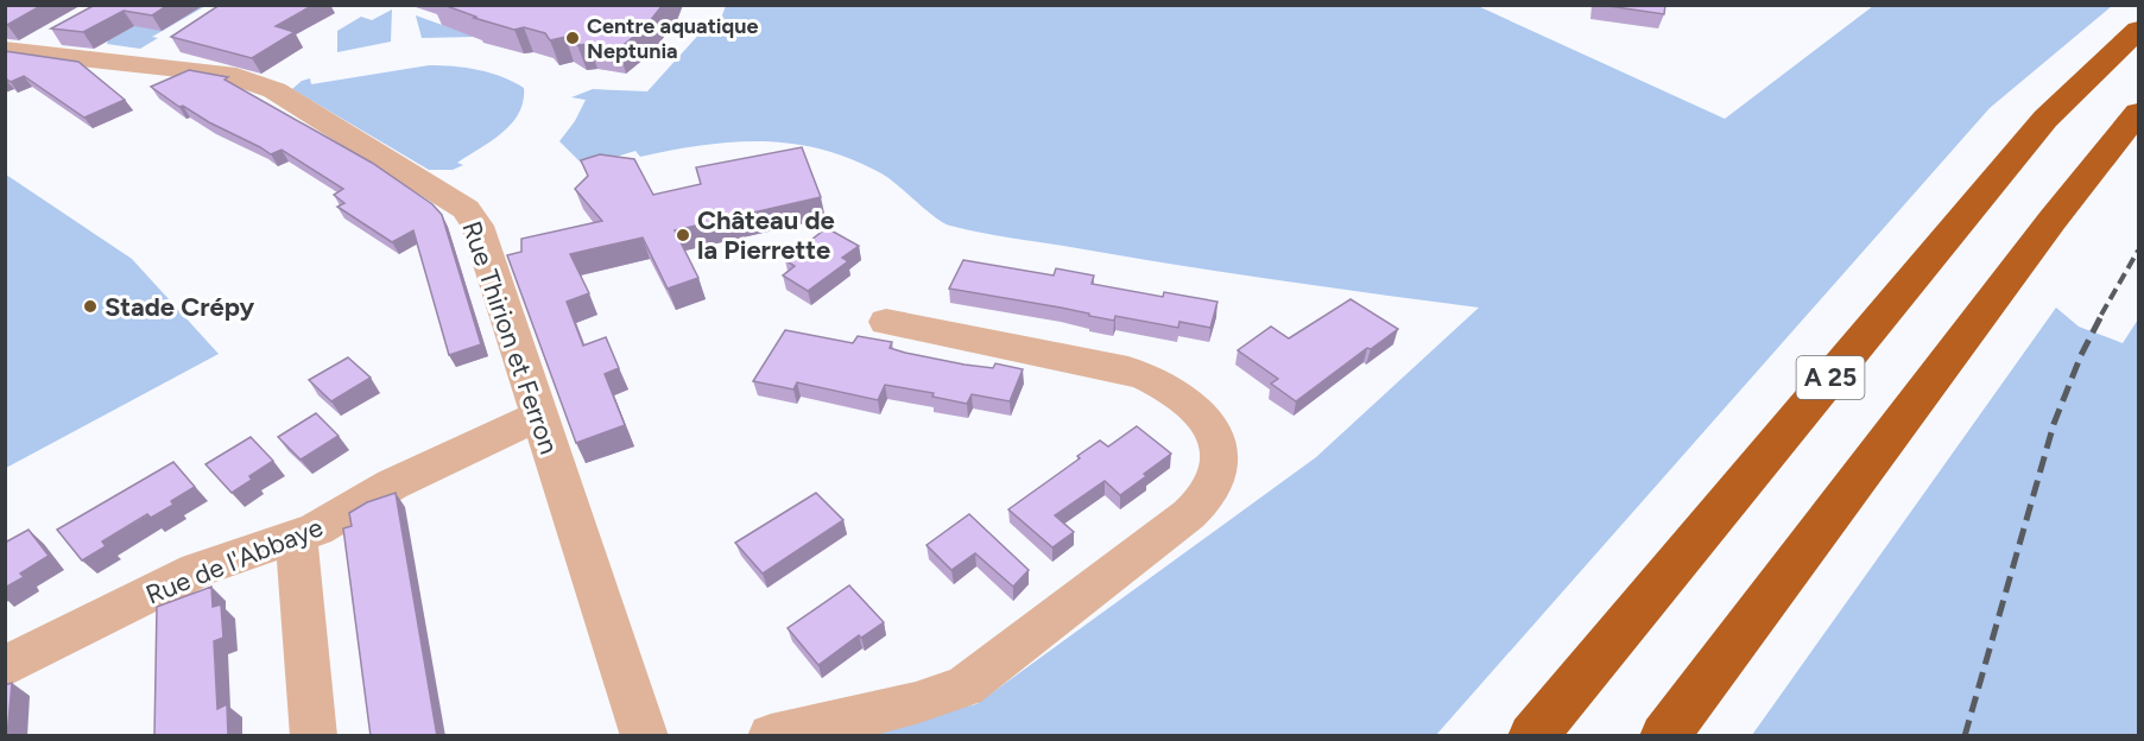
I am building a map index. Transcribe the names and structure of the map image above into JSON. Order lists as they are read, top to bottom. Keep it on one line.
{"streets":{"highway":["A 25"],"street":["Rue Thirion et Ferron","Rue de l'Abbaye"]},"crossings":[["Rue Thirion et Ferron","Rue de l'Abbaye"]],"places":["Centre aquatique Neptunia","Château de la Pierrette","Stade Crépy"]}
